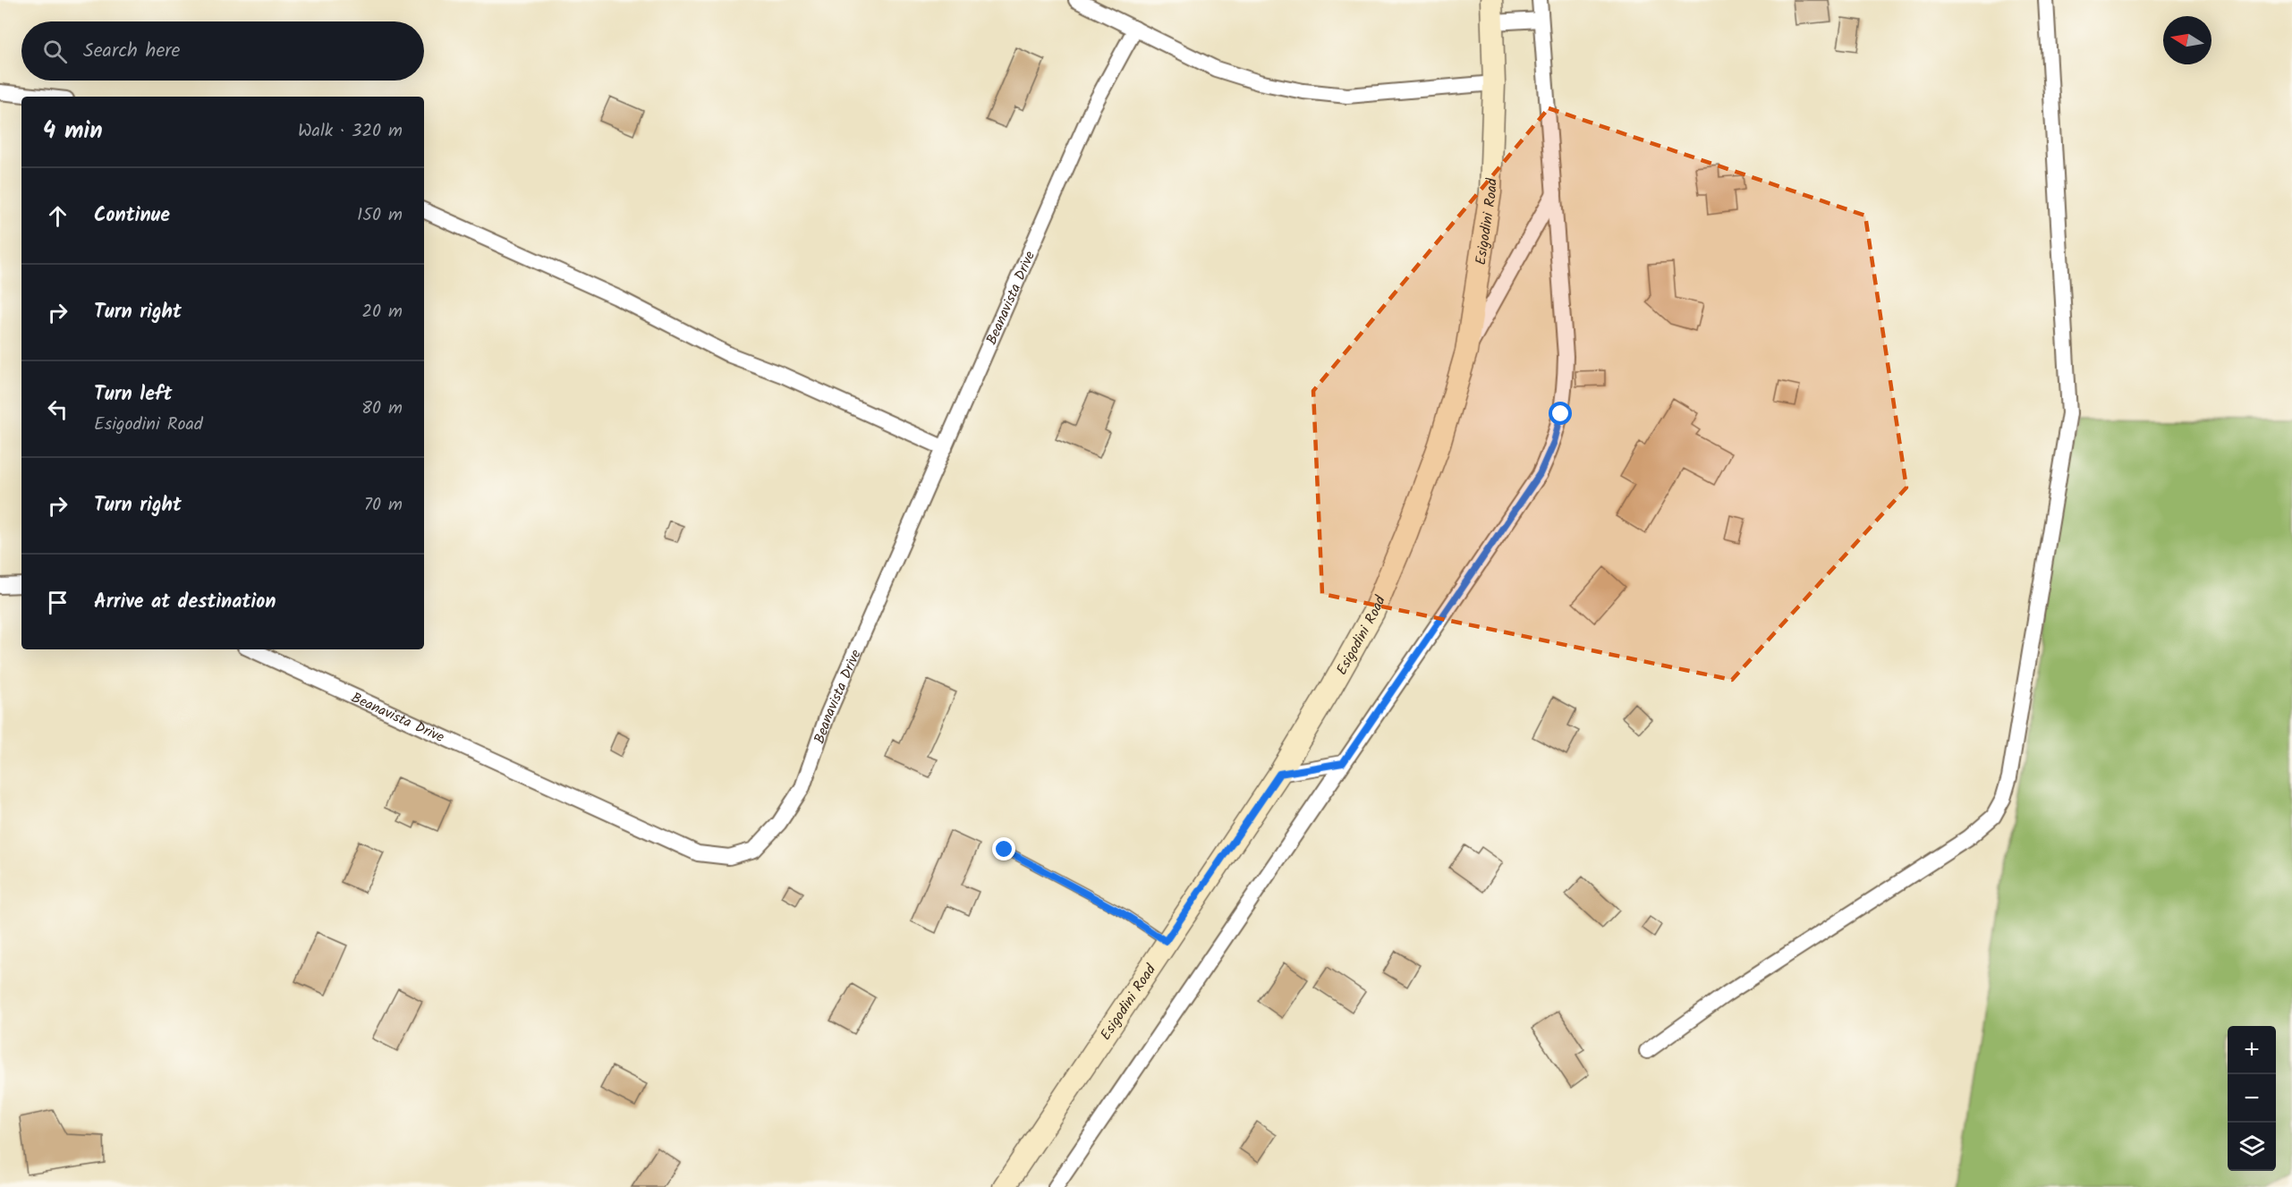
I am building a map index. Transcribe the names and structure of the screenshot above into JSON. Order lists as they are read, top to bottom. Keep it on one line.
{"streets":{"main road":["Esigodini Road"],"street":["Beanavista Drive"]},"north":"left","page":{"search":"Search here","heading":["4 min","Walk · 320 m"],"list":[["Continue","150 m"],["Turn right","20 m"],["Turn left","Esigodini Road","80 m"],["Turn right","70 m"],"Arrive at destination"],"map_buttons":["+","−"]}}
